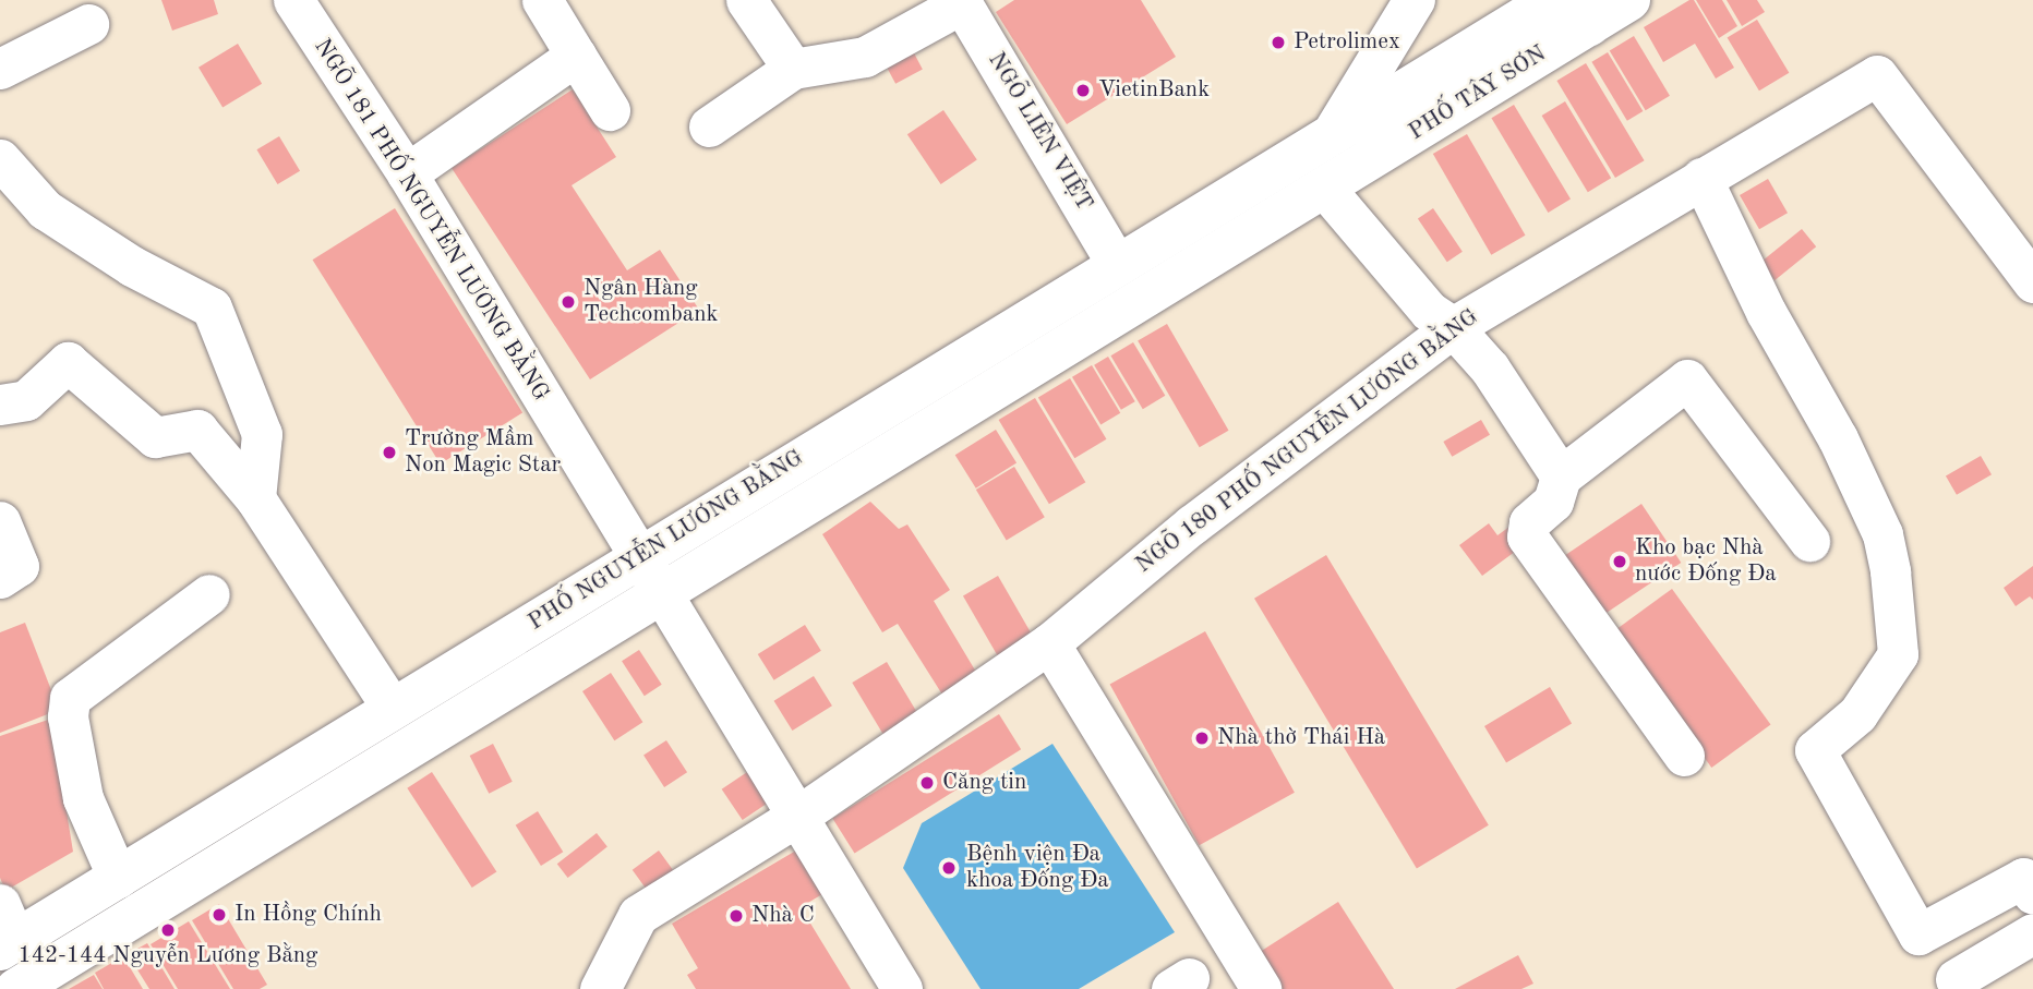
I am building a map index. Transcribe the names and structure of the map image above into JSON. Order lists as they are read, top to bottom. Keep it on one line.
{"streets":{"main road":["PHỐ TÂY SƠN","PHỐ NGUYỄN LƯƠNG BẰNG"],"street":["NGÕ LIÊN VIỆT","NGÕ 181 PHỐ NGUYỄN LƯƠNG BẰNG","NGÕ 180 PHỐ NGUYỄN LƯƠNG BẰNG"]},"crossings":[["PHỐ TÂY SƠN","PHỐ NGUYỄN LƯƠNG BẰNG"],["NGÕ LIÊN VIỆT","PHỐ NGUYỄN LƯƠNG BẰNG"],["NGÕ 181 PHỐ NGUYỄN LƯƠNG BẰNG","PHỐ NGUYỄN LƯƠNG BẰNG"]],"places":["Petrolimex","VietinBank","Ngân Hàng Techcombank","Trường Mầm Non Magic Star","Kho bạc Nhà nước Đống Đa","Nhà thờ Thái Hà","Căng tin","Bệnh viện Đa khoa Đống Đa","In Hồng Chính","Nhà C","142-144 Nguyễn Lương Bằng"]}
